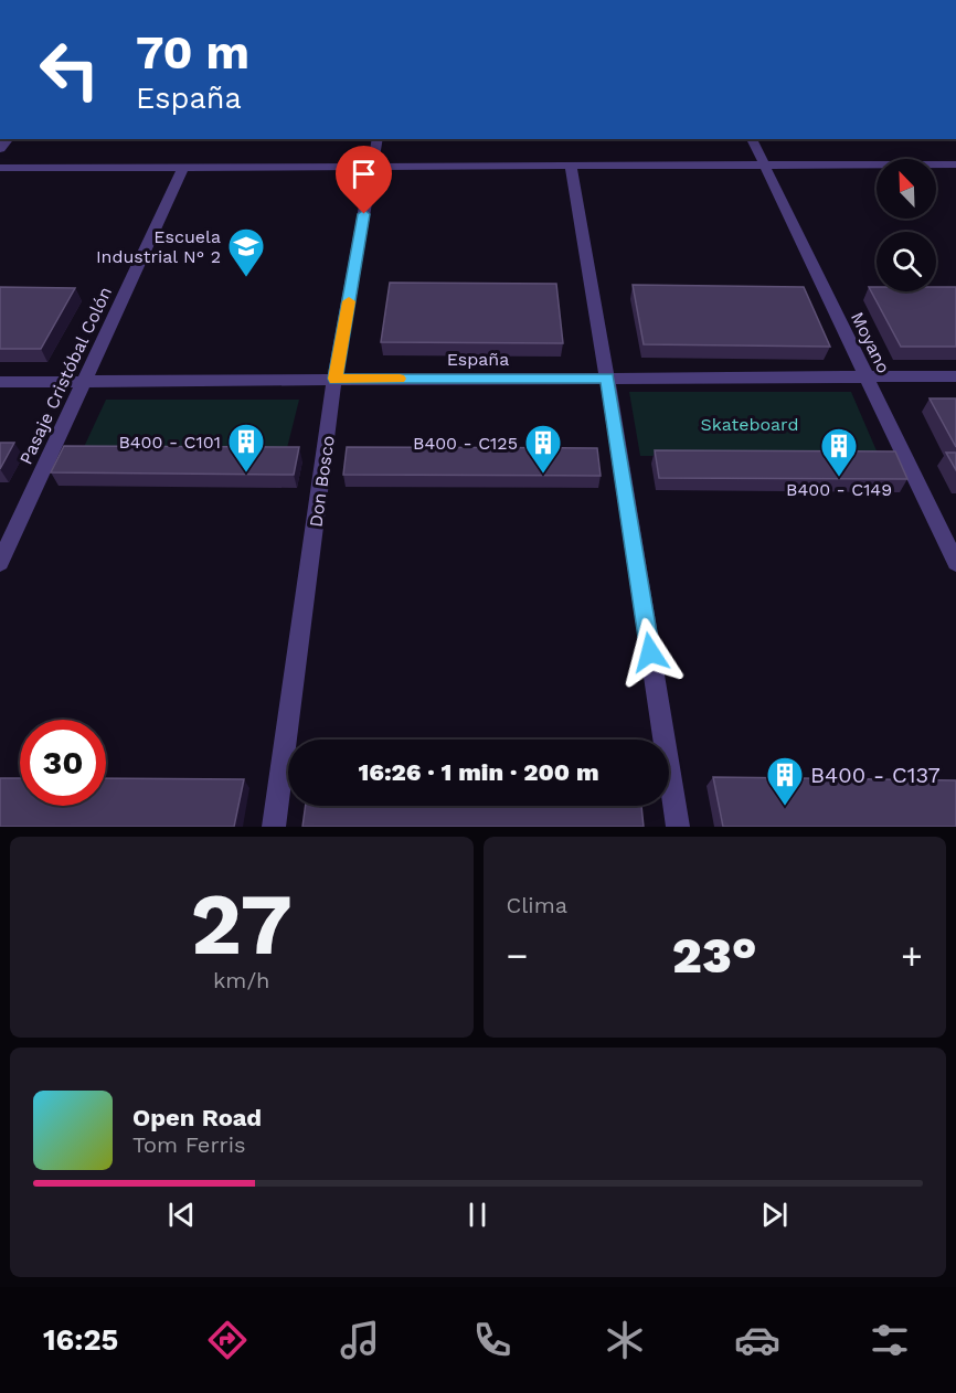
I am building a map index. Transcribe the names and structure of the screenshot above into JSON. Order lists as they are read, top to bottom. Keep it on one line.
{"streets":{"street":["Moyano","España","Pasaje Cristóbal Colón","Don Bosco"]},"crossings":[["Moyano","España"],["España","Pasaje Cristóbal Colón"],["España","Don Bosco"]],"parks":["Skateboard"],"places":{"school or university":["Escuela Industrial N° 2"],"building":["B400 - C101","B400 - C125","B400 - C149","B400 - C137"]},"north":"top left","page":{"turn":["70 m","España"],"limit":"30","trip":"16:26 · 1 min · 200 m","tile":[["27","km/h"],"Clima"],"heat":["−","23°","+"],"song":["Open Road","Tom Ferris"],"tabs":"16:25"}}
